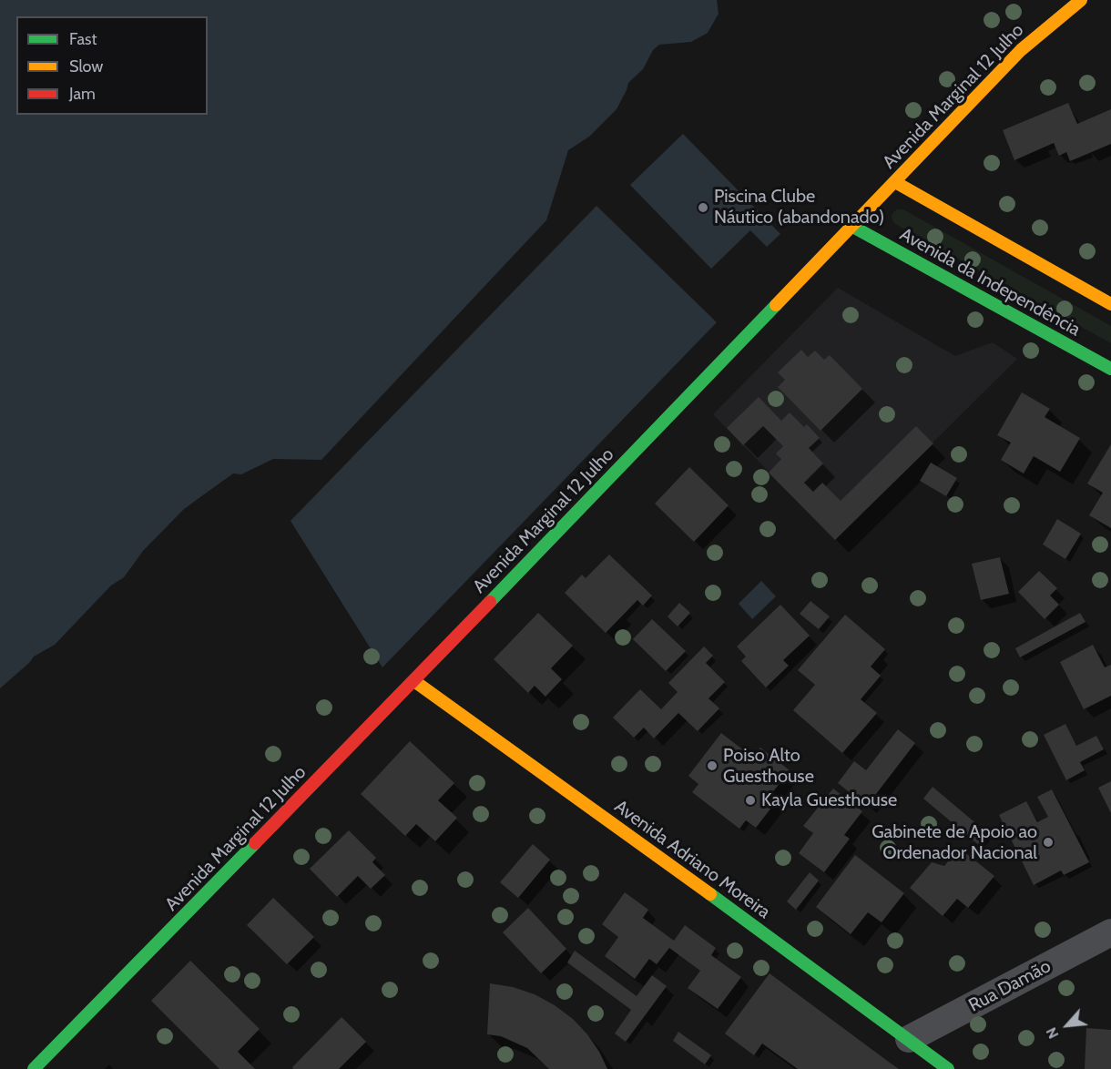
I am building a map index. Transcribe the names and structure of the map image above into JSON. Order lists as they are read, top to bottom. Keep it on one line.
{"streets":{"street":["Avenida Marginal 12 Julho","Avenida da Independência","Avenida Adriano Moreira","Rua Damão"]},"crossings":[["Avenida Marginal 12 Julho","Avenida da Independência"],["Avenida Marginal 12 Julho","Avenida Adriano Moreira"],["Avenida Adriano Moreira","Rua Damão"]],"places":["Piscina Clube Náutico (abandonado)","Poiso Alto Guesthouse","Kayla Guesthouse","Gabinete de Apoio ao Ordenador Nacional"],"legend":["Fast","Slow","Jam"],"north":"bottom left"}
